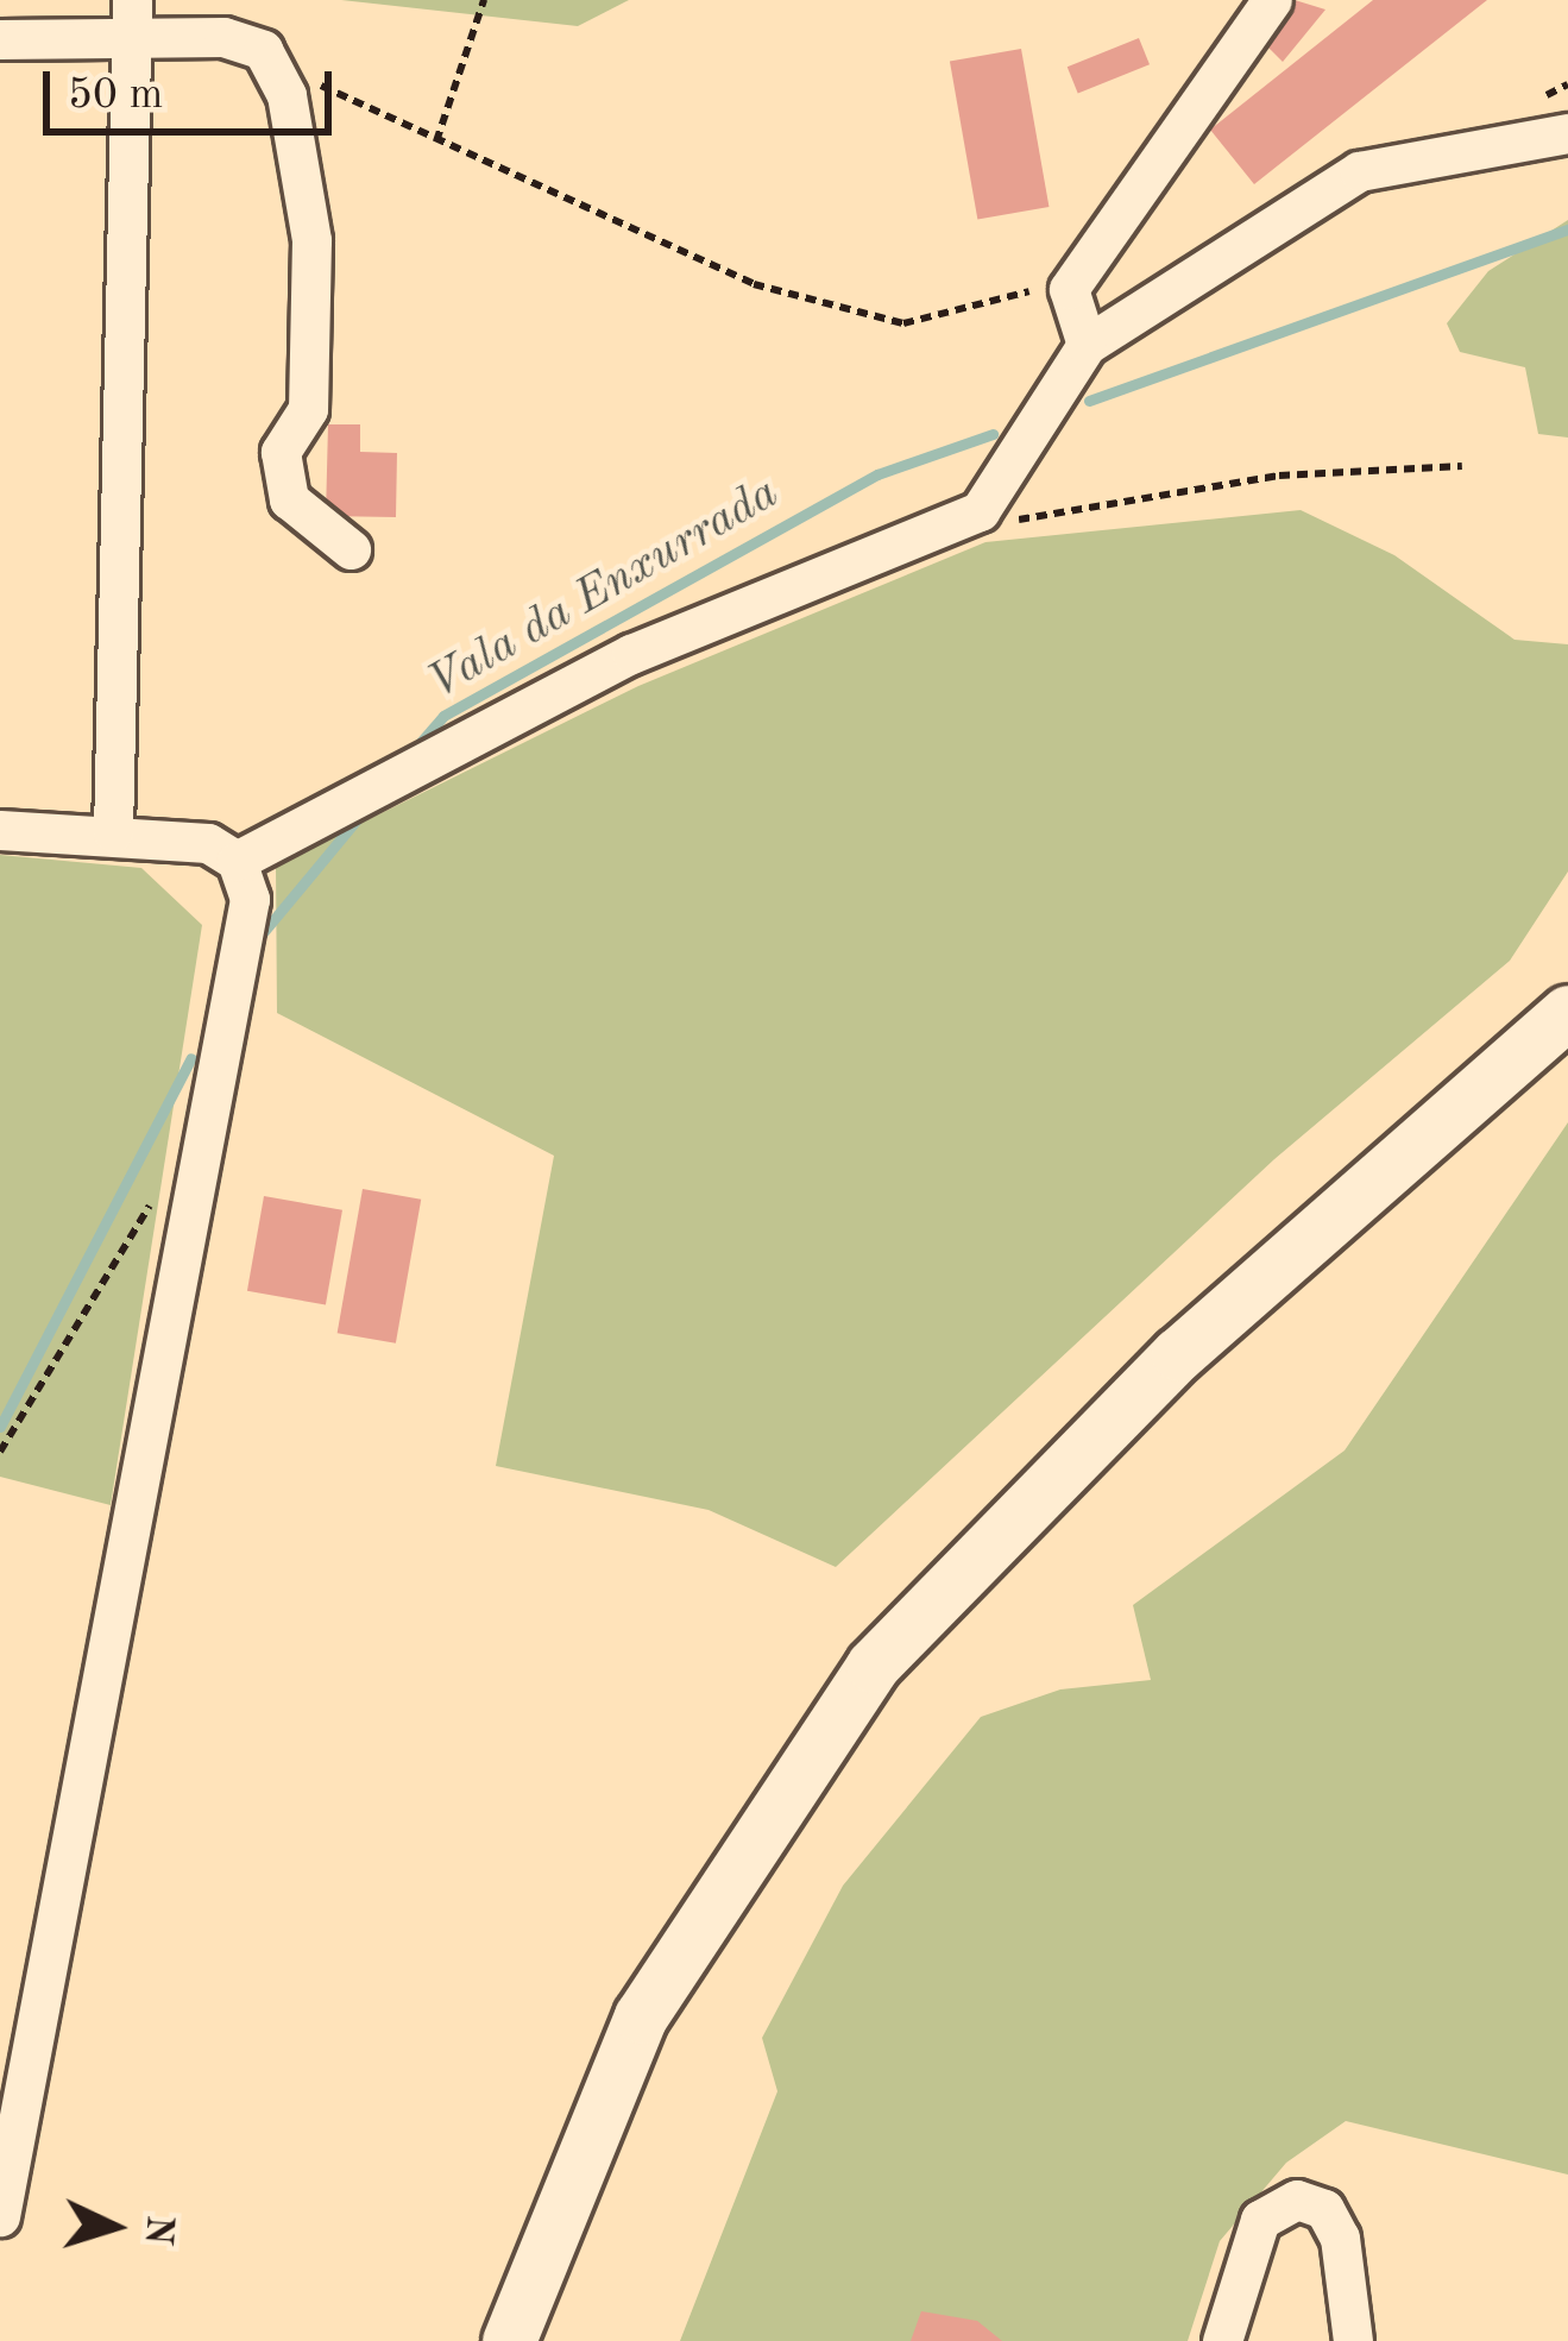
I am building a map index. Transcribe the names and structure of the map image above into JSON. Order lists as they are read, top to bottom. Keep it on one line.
{"water":["Vala da Enxurrada"],"scale_bar":"50 m","north":"right"}
